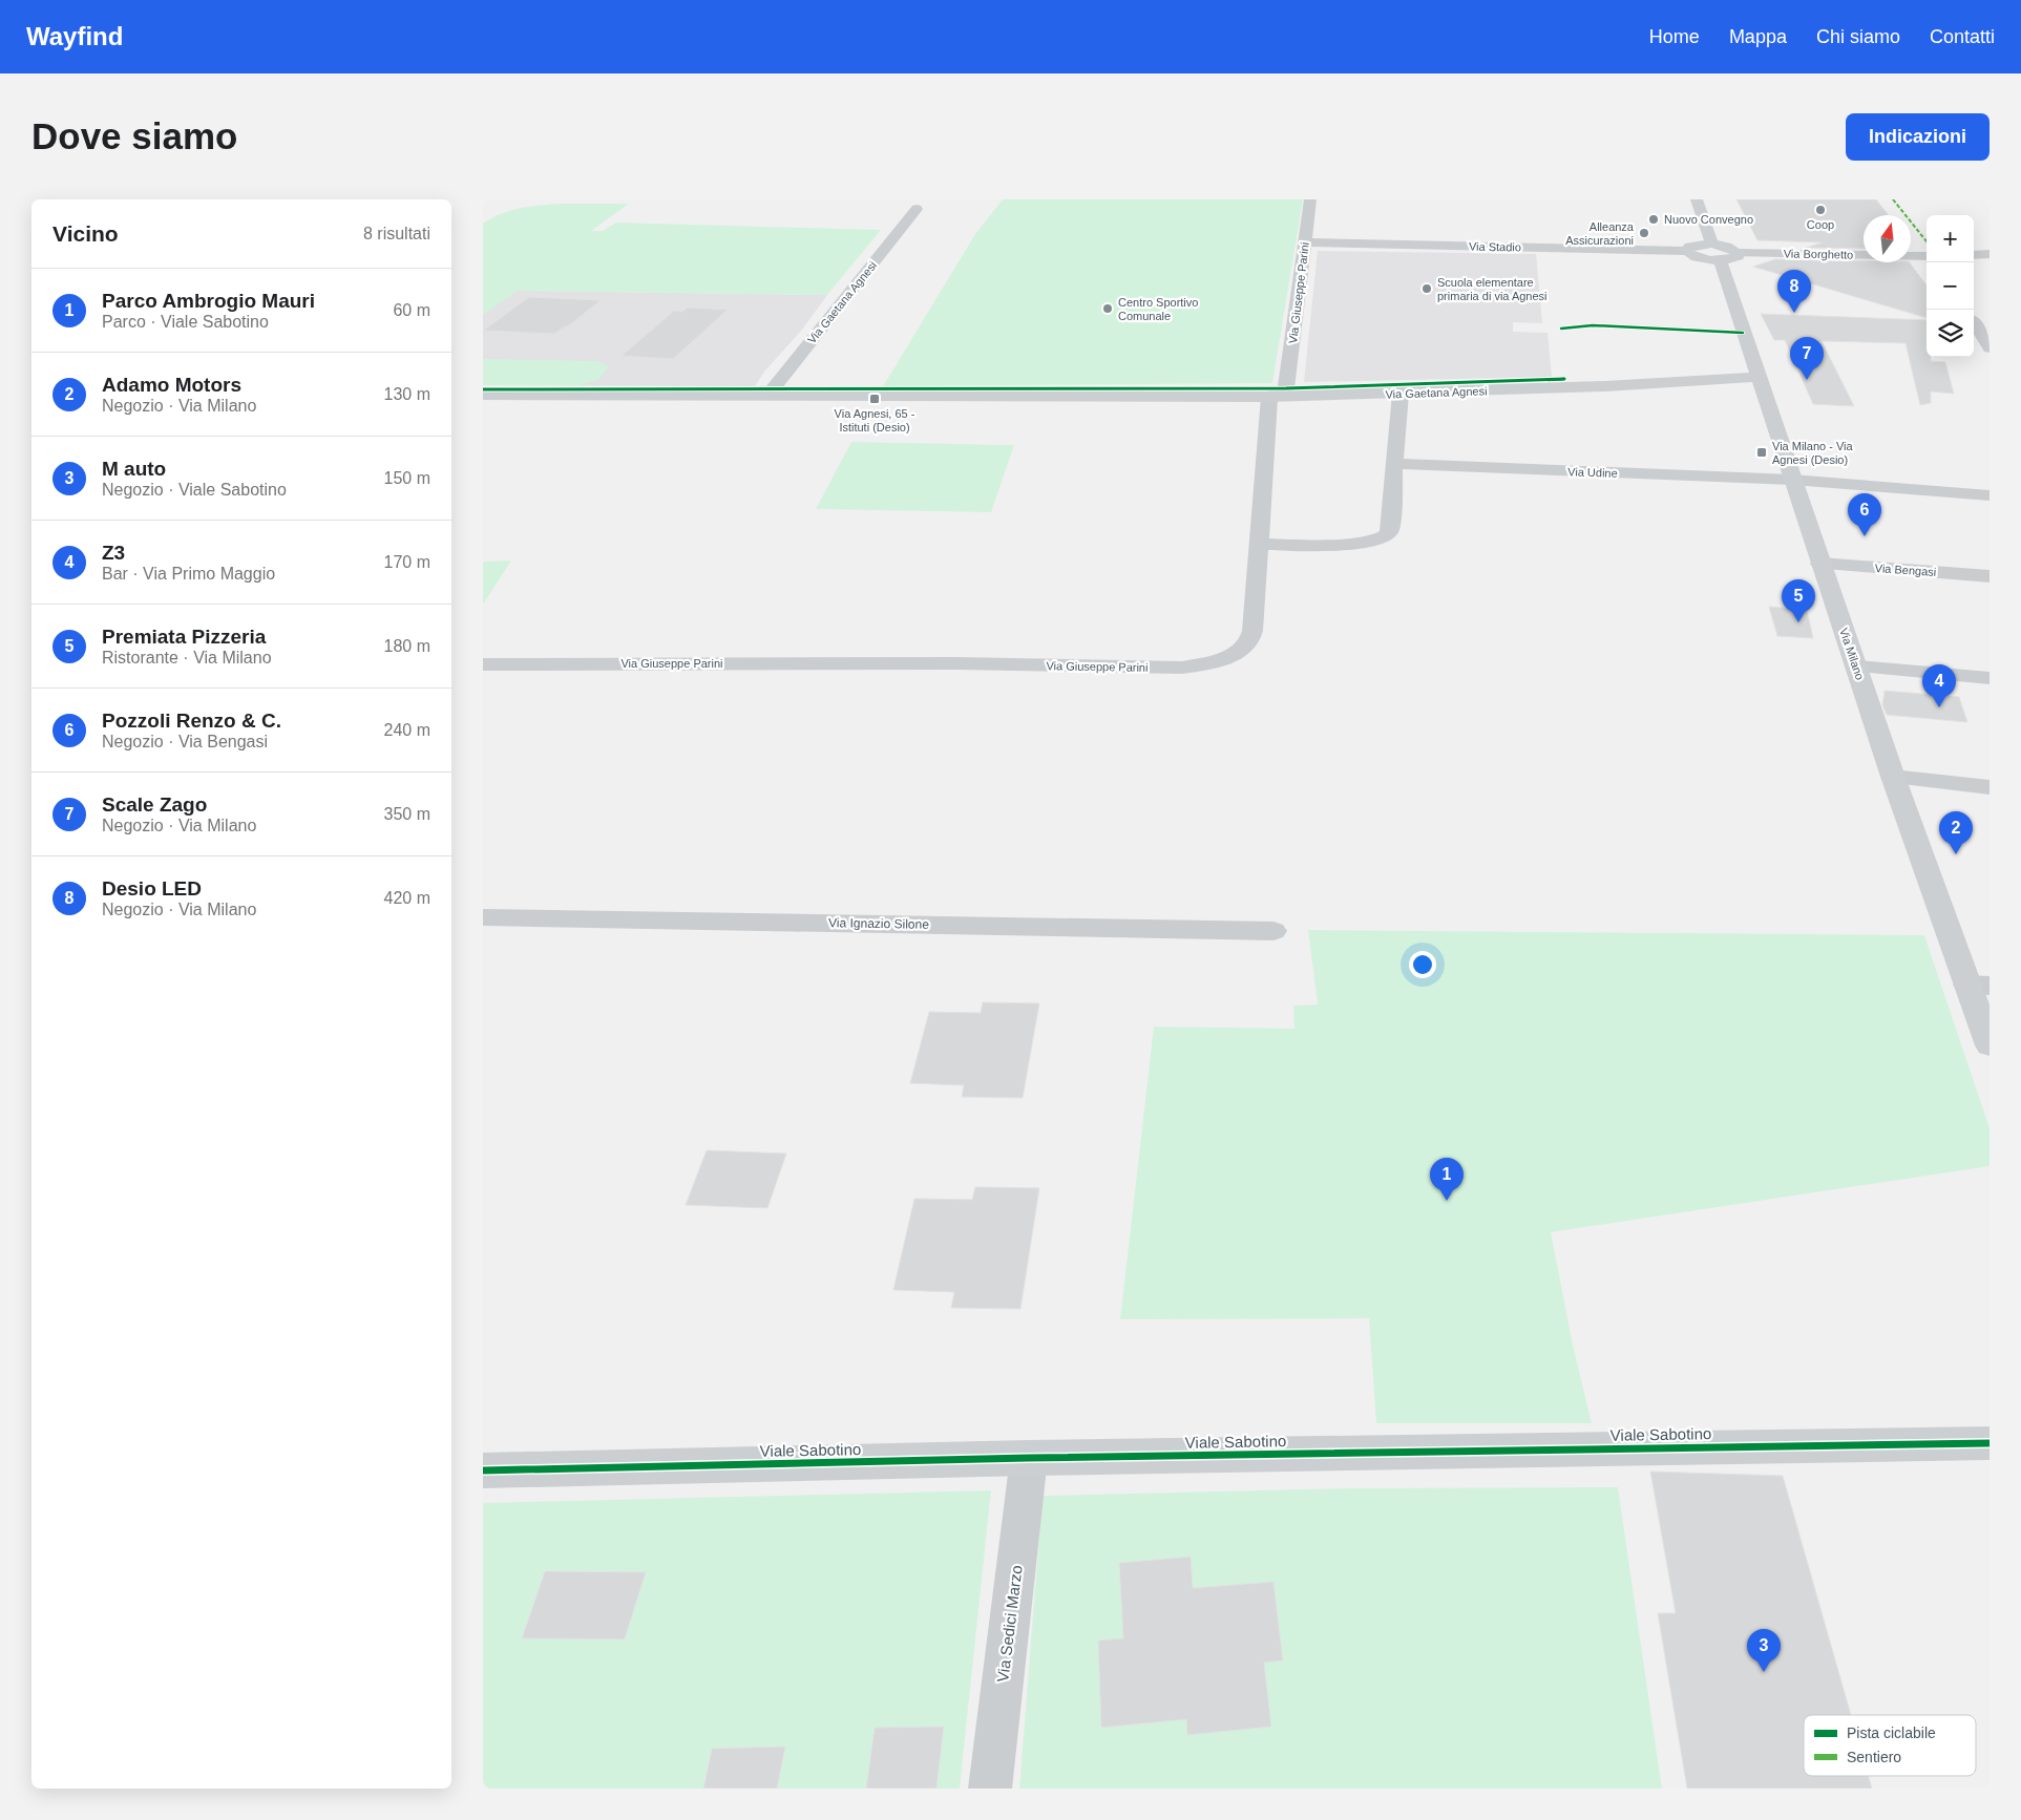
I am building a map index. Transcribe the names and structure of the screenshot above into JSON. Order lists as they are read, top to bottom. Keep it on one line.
{"streets":{"street":["Via Stadio","Via Borghetto","Via Giuseppe Parini","Via Gaetana Agnesi","Via Udine","Via Bengasi","Via Milano","Via Ignazio Silone","Viale Sabotino","Via Sedici Marzo"]},"crossings":[["Via Stadio","Via Borghetto"],["Via Stadio","Via Giuseppe Parini"],["Via Stadio","Via Milano"],["Via Borghetto","Via Milano"],["Via Giuseppe Parini","Via Gaetana Agnesi"],["Via Gaetana Agnesi","Via Milano"],["Via Udine","Via Milano"],["Via Bengasi","Via Milano"],["Viale Sabotino","Via Sedici Marzo"]],"places":{"other":["Coop","Nuovo Convegno","Alleanza Assicurazioni","Scuola elementare primaria di via Agnesi","Centro Sportivo Comunale"],"transit":["Via Agnesi, 65 - Istituti (Desio)","Via Milano - Via Agnesi (Desio)"]},"legend":["Pista ciclabile","Sentiero"],"north":"top","page":{"header":"Wayfind","nav":["Home","Mappa","Chi siamo","Contatti"],"buttons":"Indicazioni","title":"Dove siamo","heading":["Vicino","8 risultati"],"map_buttons":["+","−"],"list":[{"mark":"1","name":"Parco Ambrogio Mauri","note":"Parco · Viale Sabotino","value":"60 m"},{"mark":"2","name":"Adamo Motors","note":"Negozio · Via Milano","value":"130 m"},{"mark":"3","name":"M auto","note":"Negozio · Viale Sabotino","value":"150 m"},{"mark":"4","name":"Z3","note":"Bar · Via Primo Maggio","value":"170 m"},{"mark":"5","name":"Premiata Pizzeria","note":"Ristorante · Via Milano","value":"180 m"},{"mark":"6","name":"Pozzoli Renzo & C.","note":"Negozio · Via Bengasi","value":"240 m"},{"mark":"7","name":"Scale Zago","note":"Negozio · Via Milano","value":"350 m"},{"mark":"8","name":"Desio LED","note":"Negozio · Via Milano","value":"420 m"}],"pins":["8","7","6","5","4","2","1","3"]}}
